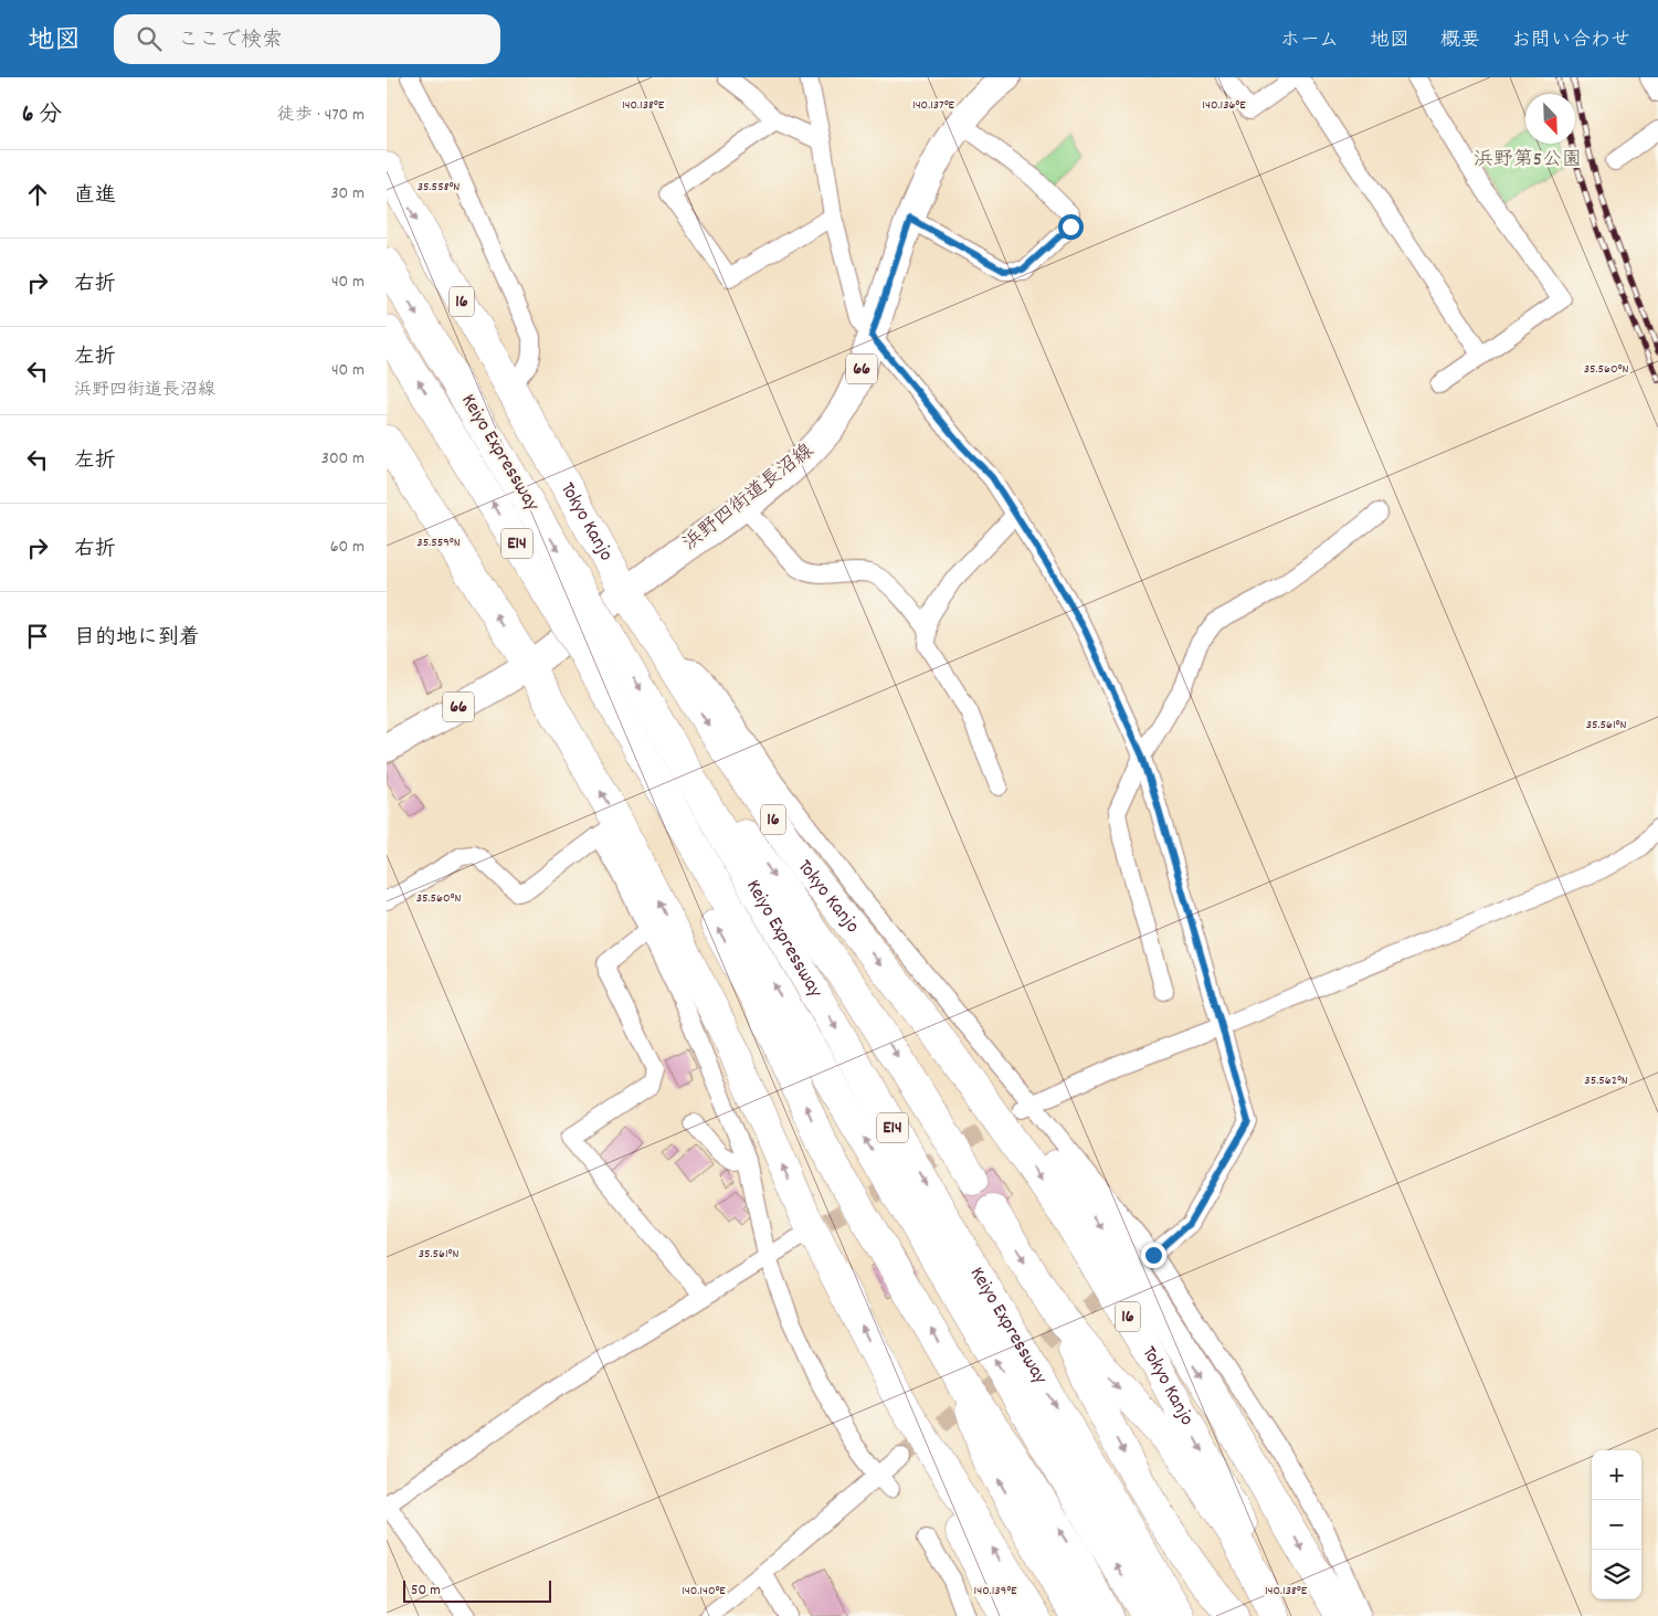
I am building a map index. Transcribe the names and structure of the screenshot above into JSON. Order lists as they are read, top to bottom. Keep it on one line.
{"streets":{"highway":["16","Keiyo Expressway","Tokyo Kanjo","E14"],"main road":["66","浜野四街道長沼線"]},"crossings":[["浜野四街道長沼線","Tokyo Kanjo"]],"parks":["浜野第5公園"],"scale_bar":"50 m","north":"bottom right","page":{"header":"地図","search":"ここで検索","nav":["ホーム","地図","概要","お問い合わせ"],"heading":["6 分","徒歩 · 470 m"],"list":[["直進","30 m"],["右折","40 m"],["左折","浜野四街道長沼線","40 m"],["左折","300 m"],["右折","60 m"],"目的地に到着"],"map_buttons":["+","−"],"scale":"50 m"},"coordinates":["140.138°E","140.137°E","140.136°E","35.558°N","35.560°N","35.559°N","35.561°N","35.562°N","140.140°E","140.139°E"]}
